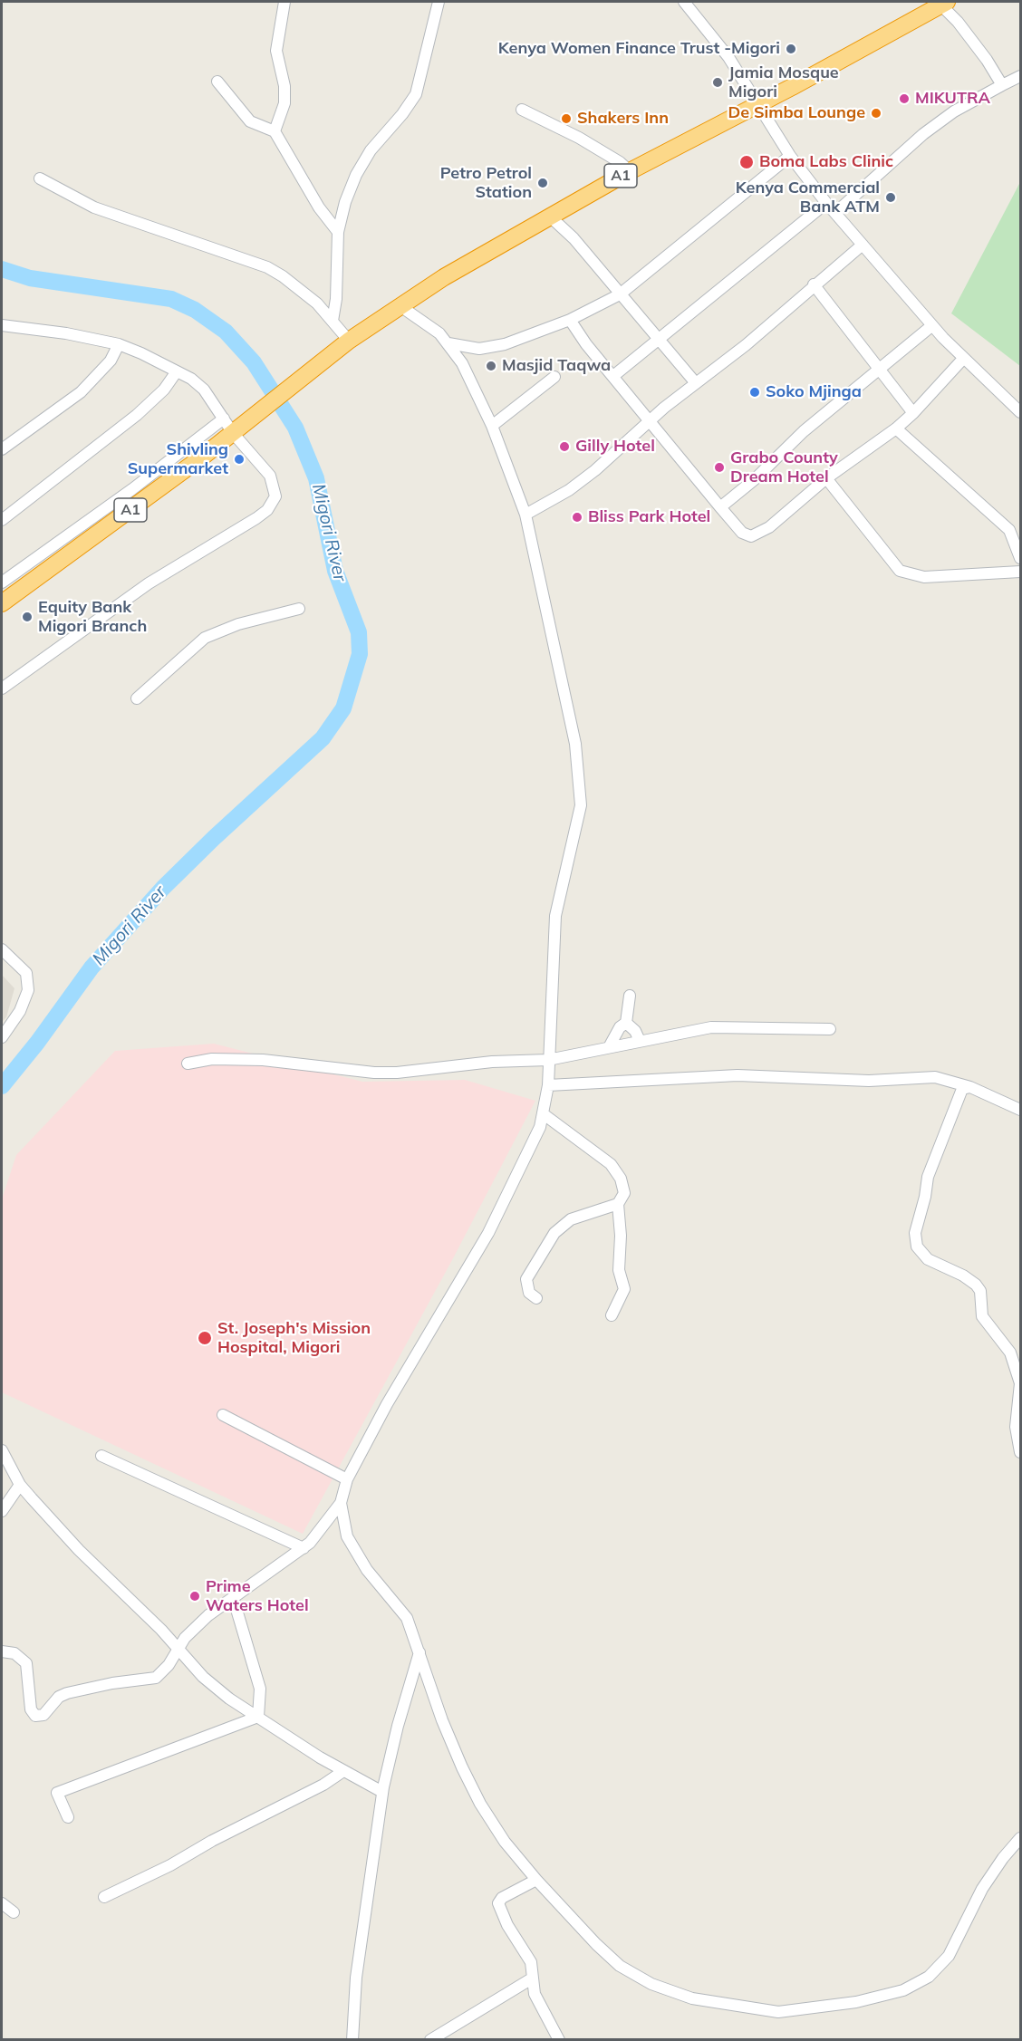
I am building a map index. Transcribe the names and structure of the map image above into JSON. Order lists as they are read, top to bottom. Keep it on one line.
{"streets":{"highway":["A1"]},"water":["Migori River"],"places":["Kenya Women Finance Trust -Migori","Jamia Mosque Migori","MIKUTRA","De Simba Lounge","Shakers Inn","Boma Labs Clinic","Petro Petrol Station","Kenya Commercial Bank ATM","Masjid Taqwa","Soko Mjinga","Gilly Hotel","Shivling Supermarket","Grabo County Dream Hotel","Bliss Park Hotel","Equity Bank Migori Branch","St. Joseph's Mission Hospital, Migori","Prime Waters Hotel"]}
